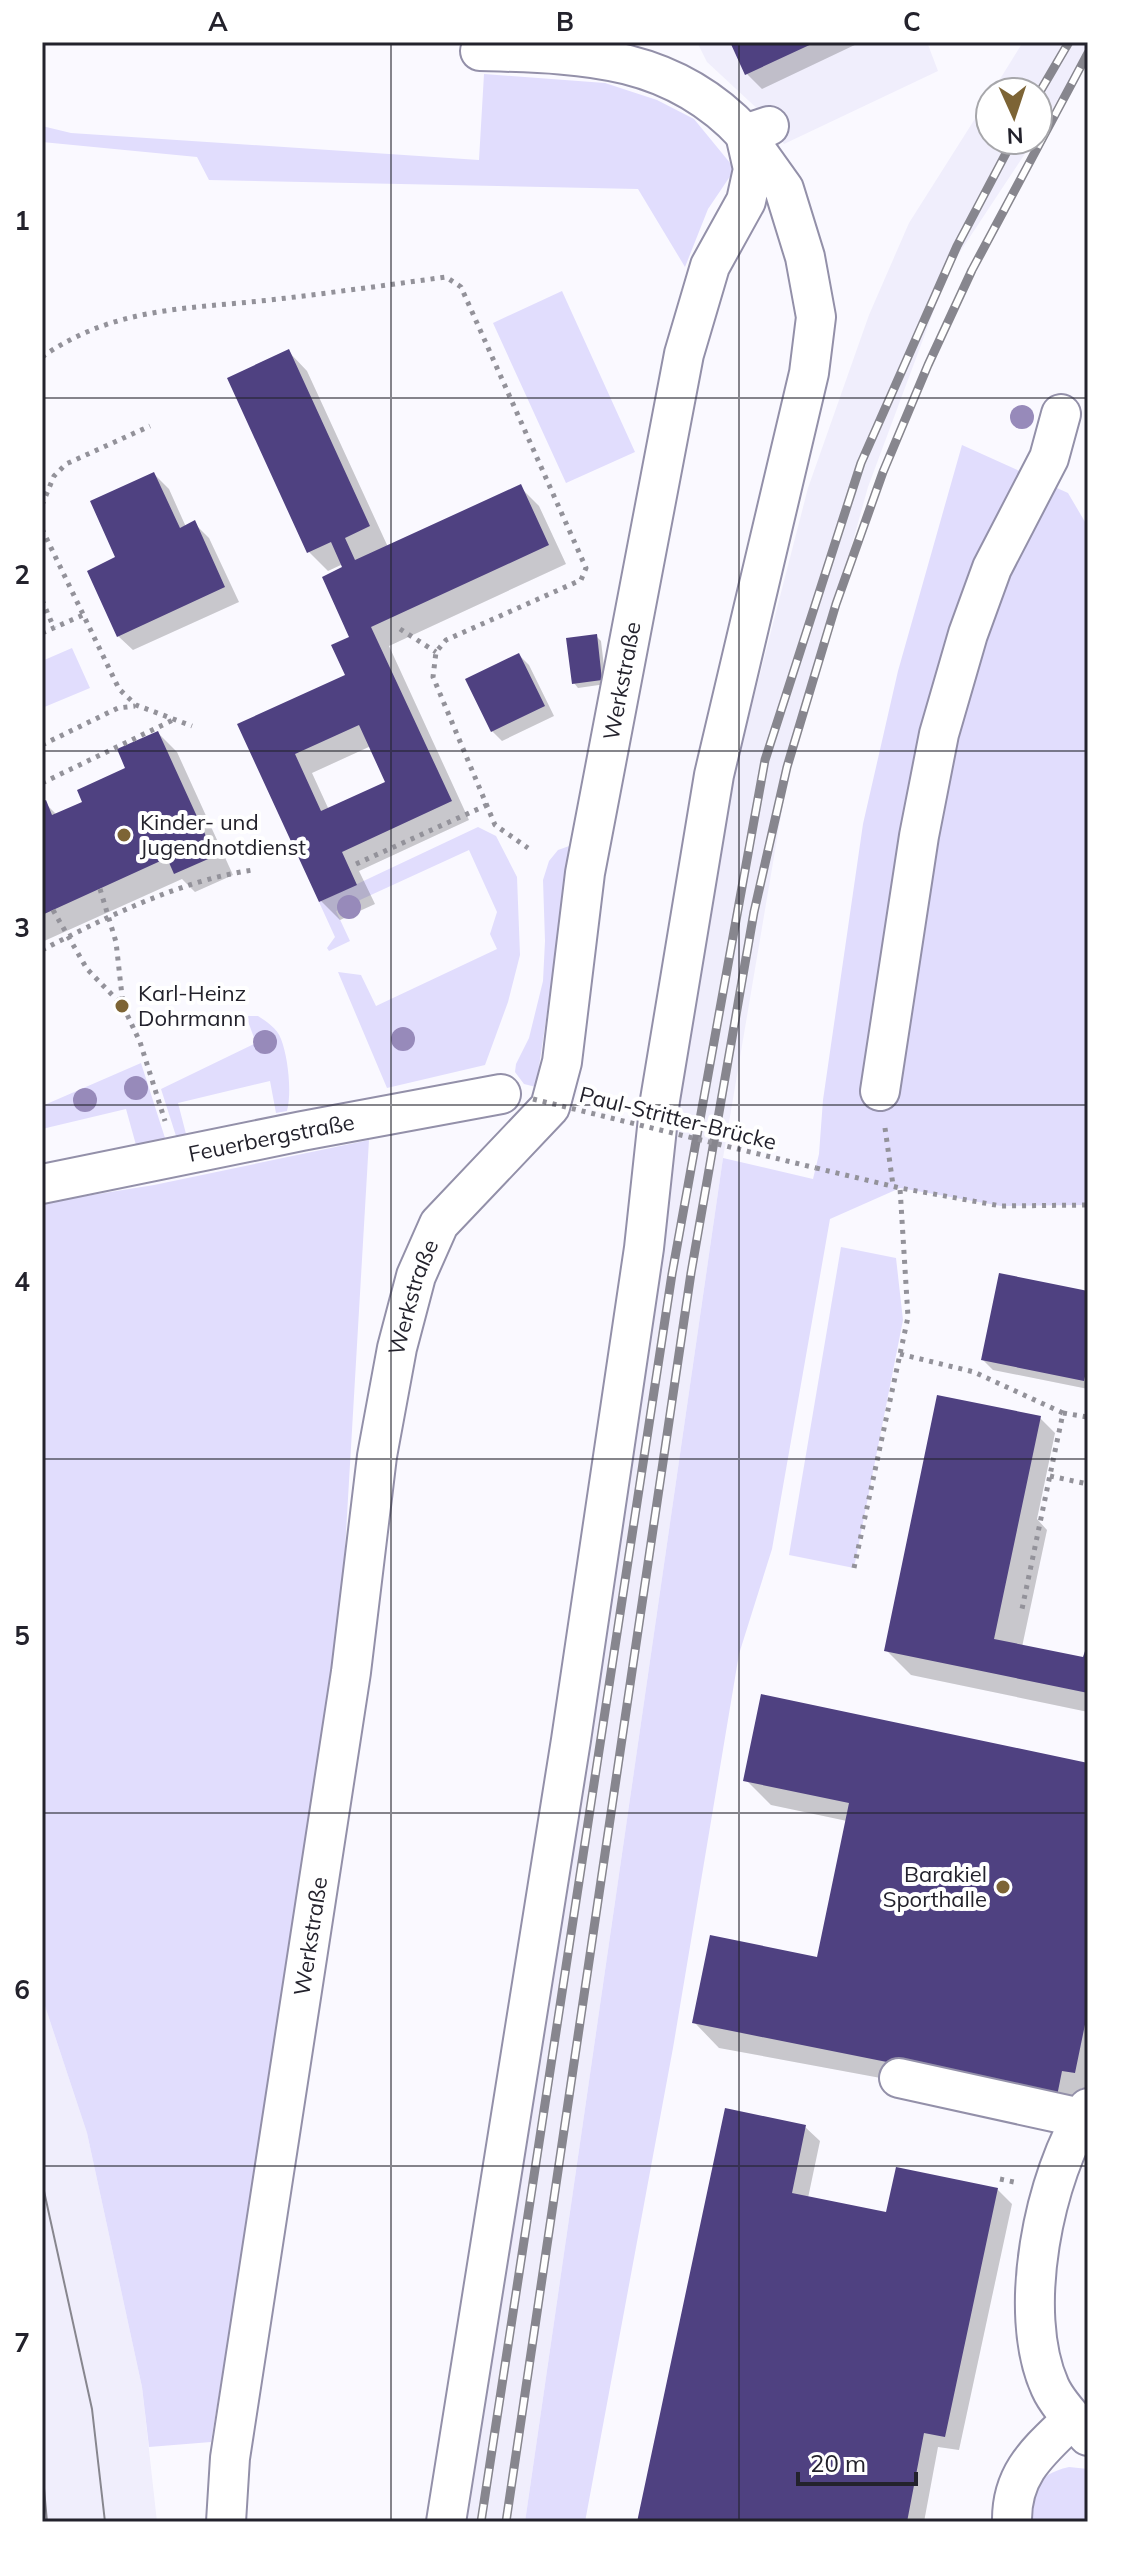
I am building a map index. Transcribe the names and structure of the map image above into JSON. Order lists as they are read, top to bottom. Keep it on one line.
{"streets":{"street":["Werkstraße","Feuerbergstraße"],"path":["Paul-Stritter-Brücke"]},"crossings":[["Paul-Stritter-Brücke","Feuerbergstraße"]],"places":["Kinder- und Jugendnotdienst","Karl-Heinz Dohrmann","Barakiel Sporthalle"],"scale_bar":"20 m","north":"bottom","grid":{"columns":["A","B","C"],"rows":["1","2","3","4","5","6","7"]}}
